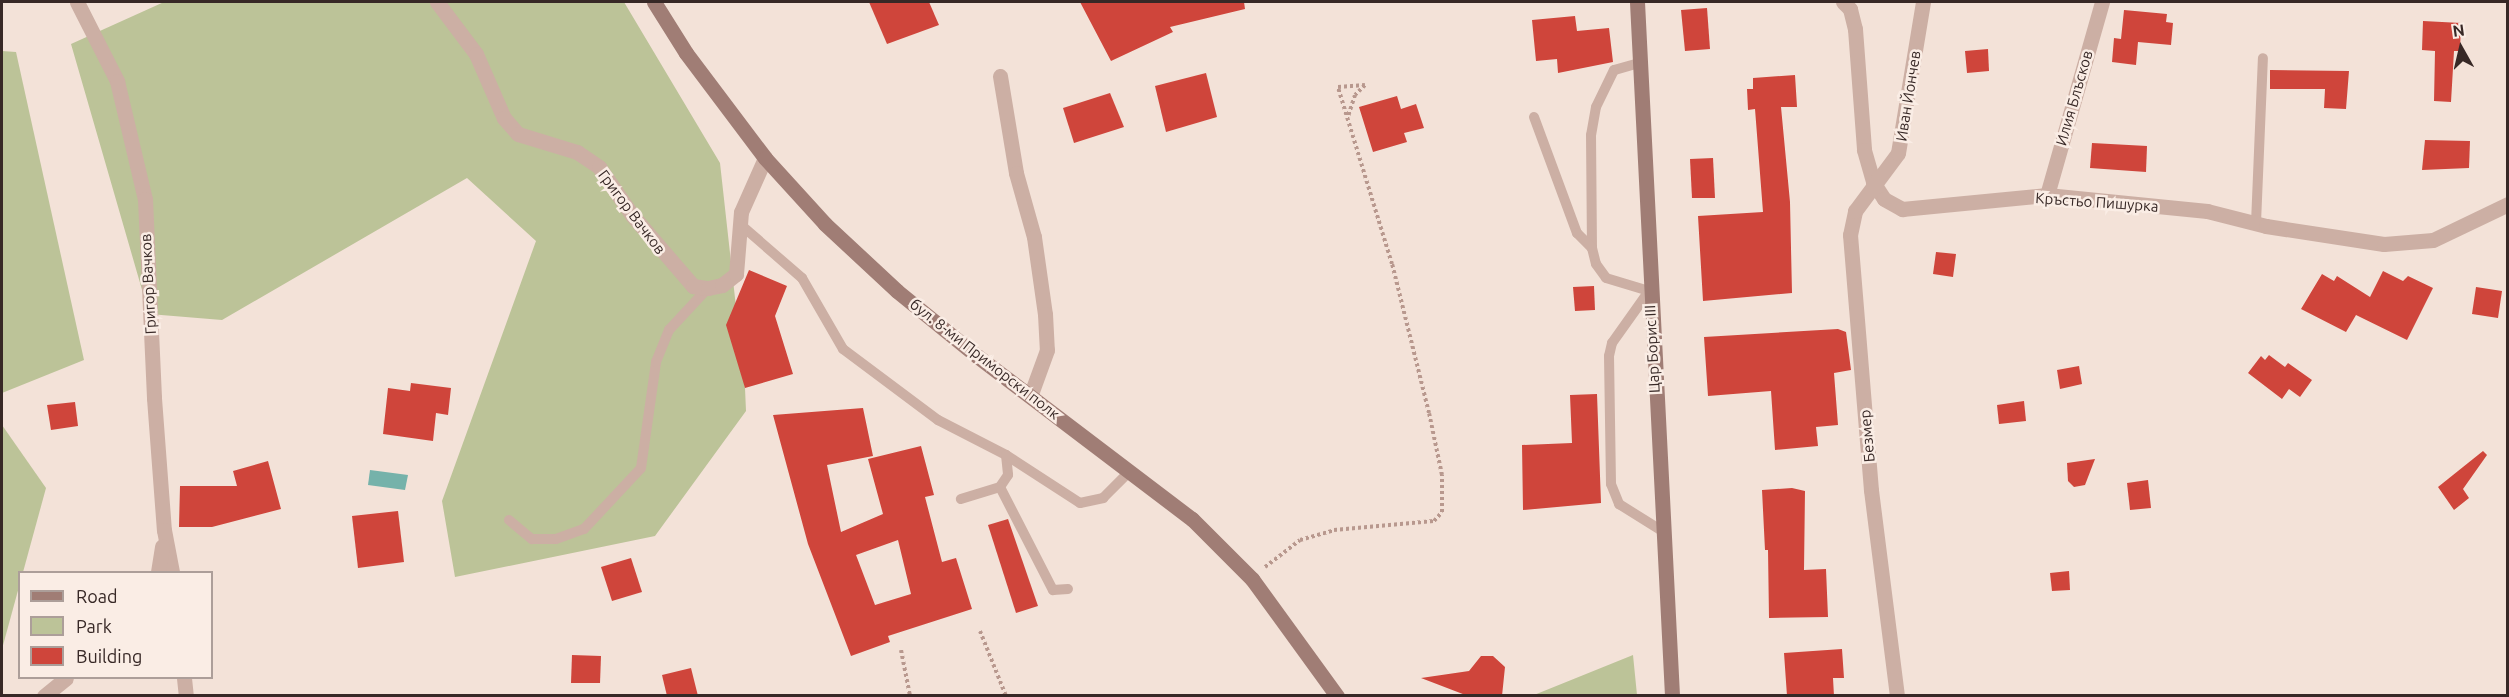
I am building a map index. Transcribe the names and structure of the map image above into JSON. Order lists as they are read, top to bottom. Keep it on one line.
{"streets":{"street":["Иван Йончев","Илия Блъсков","Кръстьо Пишурка","Григор Вачков","Цар Борис III","бул. 8-ми Приморски полк","Безмер"]},"crossings":[["Иван Йончев","Кръстьо Пишурка"],["Иван Йончев","Безмер"],["Илия Блъсков","Кръстьо Пишурка"],["Кръстьо Пишурка","Безмер"]],"legend":["Road","Park","Building"],"north":"top"}
